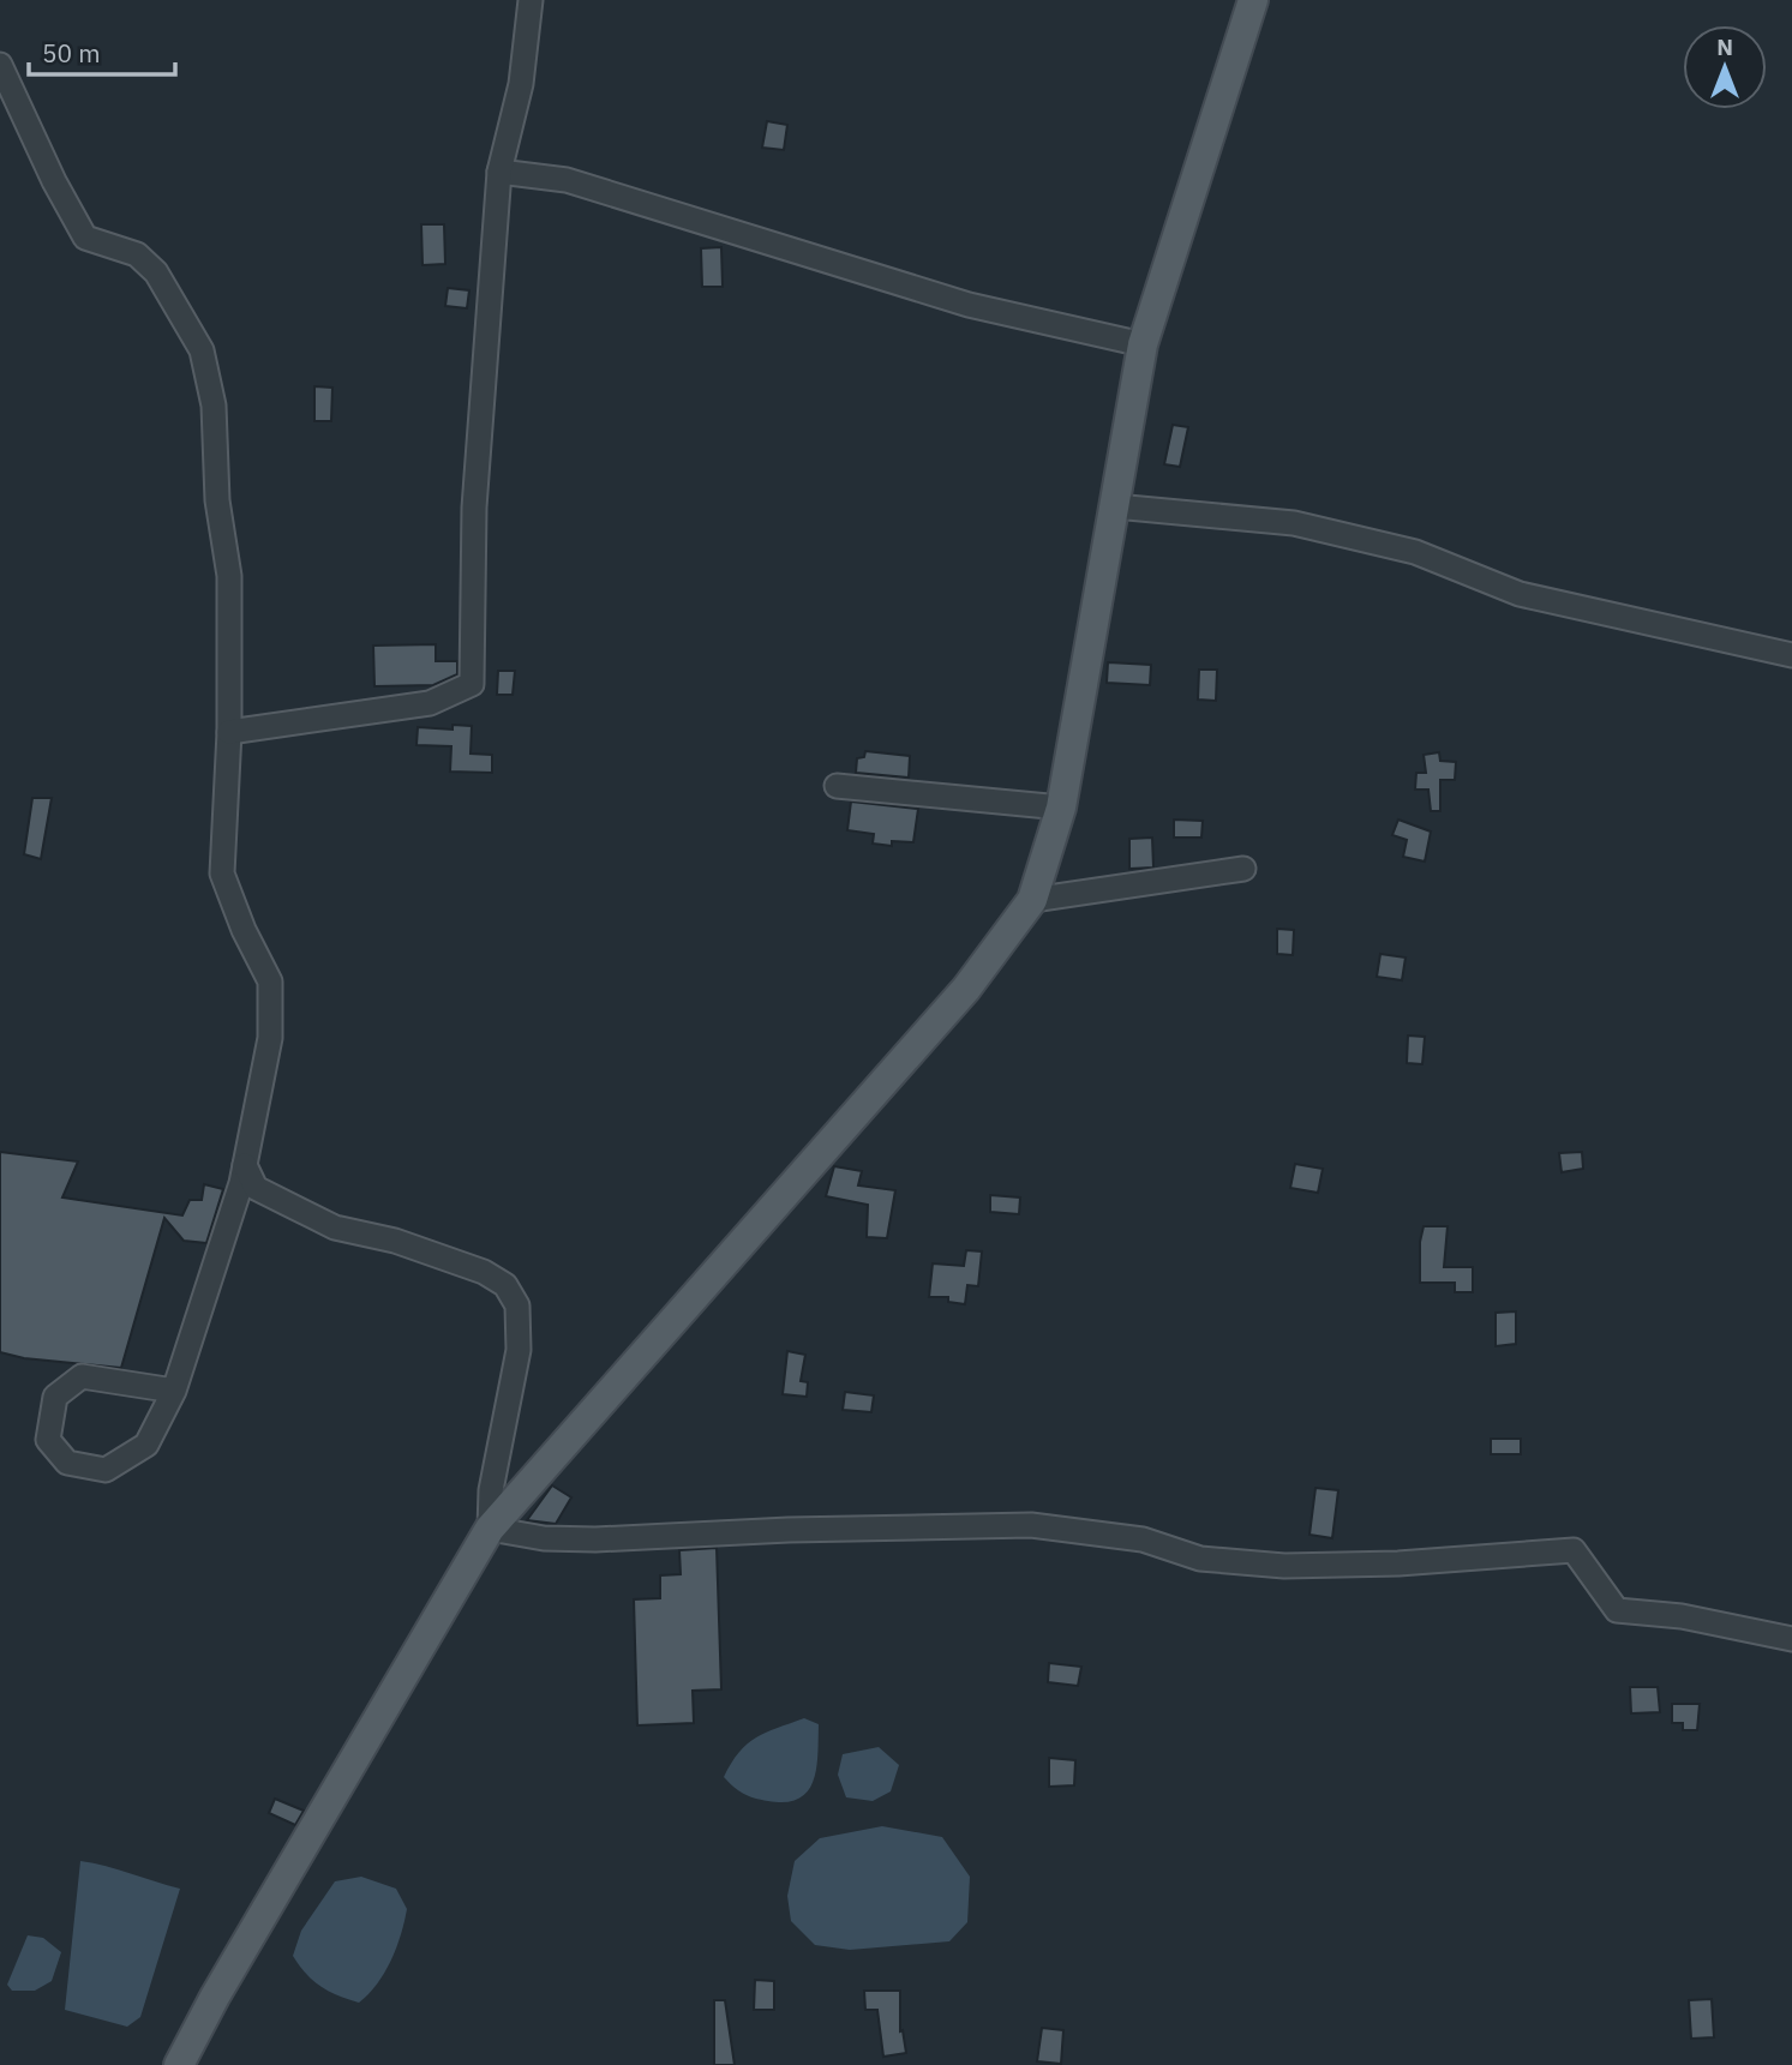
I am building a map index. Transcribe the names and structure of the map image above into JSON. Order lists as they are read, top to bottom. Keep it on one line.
{"scale_bar":"50 m","north":"top"}
